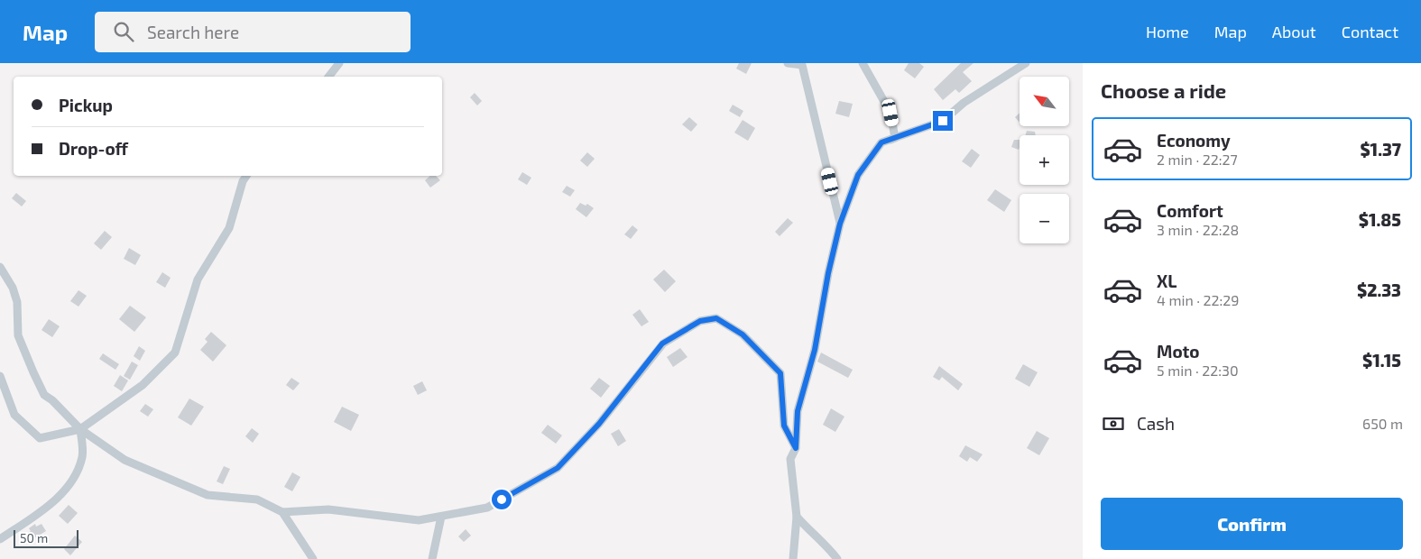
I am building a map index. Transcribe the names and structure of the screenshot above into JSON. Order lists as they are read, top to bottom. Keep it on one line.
{"scale_bar":"50 m","north":"top left","page":{"header":"Map","search":"Search here","nav":["Home","Map","About","Contact"],"heading":"Choose a ride","map_buttons":["+","−"],"banner":["Pickup","Drop-off"],"list":[{"name":"Economy","note":"2 min · 22:27","value":"$1.37"},{"name":"Comfort","note":"3 min · 22:28","value":"$1.85"},{"name":"XL","note":"4 min · 22:29","value":"$2.33"},{"name":"Moto","note":"5 min · 22:30","value":"$1.15"}],"pay":["Cash","650 m"],"buttons":"Confirm","scale":"50 m"}}
